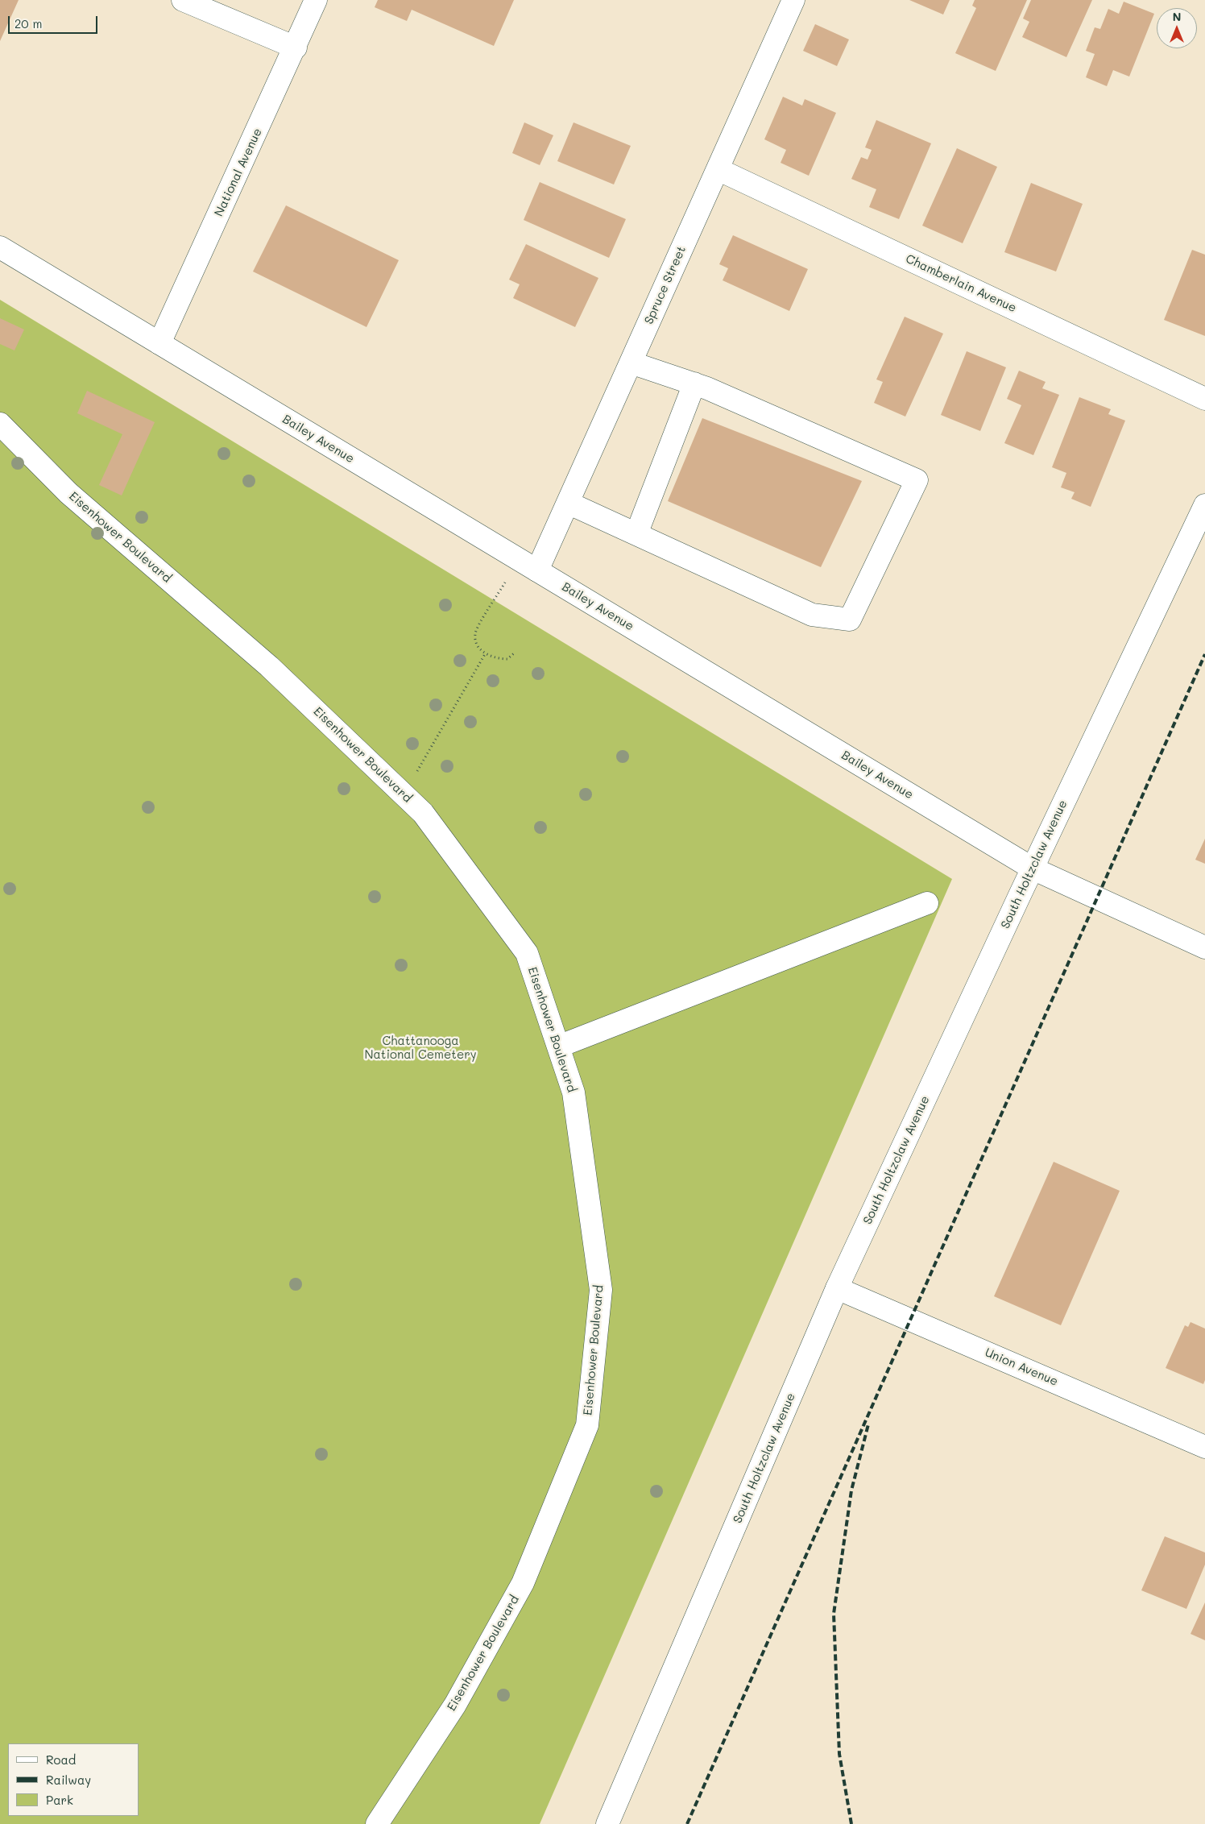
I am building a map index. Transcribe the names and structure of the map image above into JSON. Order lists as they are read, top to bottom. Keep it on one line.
{"streets":{"street":["National Avenue","Chamberlain Avenue","Spruce Street","Bailey Avenue","Eisenhower Boulevard","South Holtzclaw Avenue","Union Avenue"]},"crossings":[["National Avenue","Bailey Avenue"],["Chamberlain Avenue","Spruce Street"],["Spruce Street","Bailey Avenue"],["Bailey Avenue","South Holtzclaw Avenue"],["South Holtzclaw Avenue","Union Avenue"]],"parks":["Chattanooga National Cemetery"],"legend":["Road","Railway","Park"],"scale_bar":"20 m","north":"top"}
